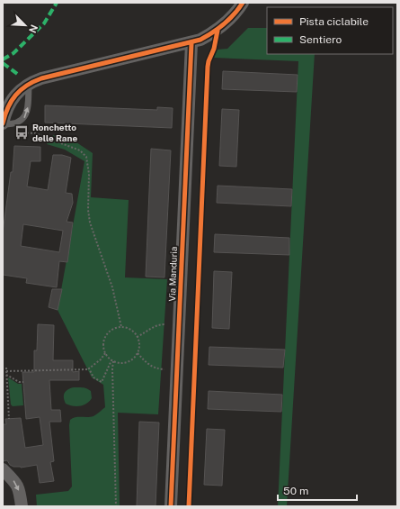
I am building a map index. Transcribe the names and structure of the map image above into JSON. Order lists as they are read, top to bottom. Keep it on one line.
{"streets":{"street":["Via Manduria"]},"places":{"bus stop":["Ronchetto delle Rane"]},"legend":["Pista ciclabile","Sentiero"],"scale_bar":"50 m","north":"bottom right"}
